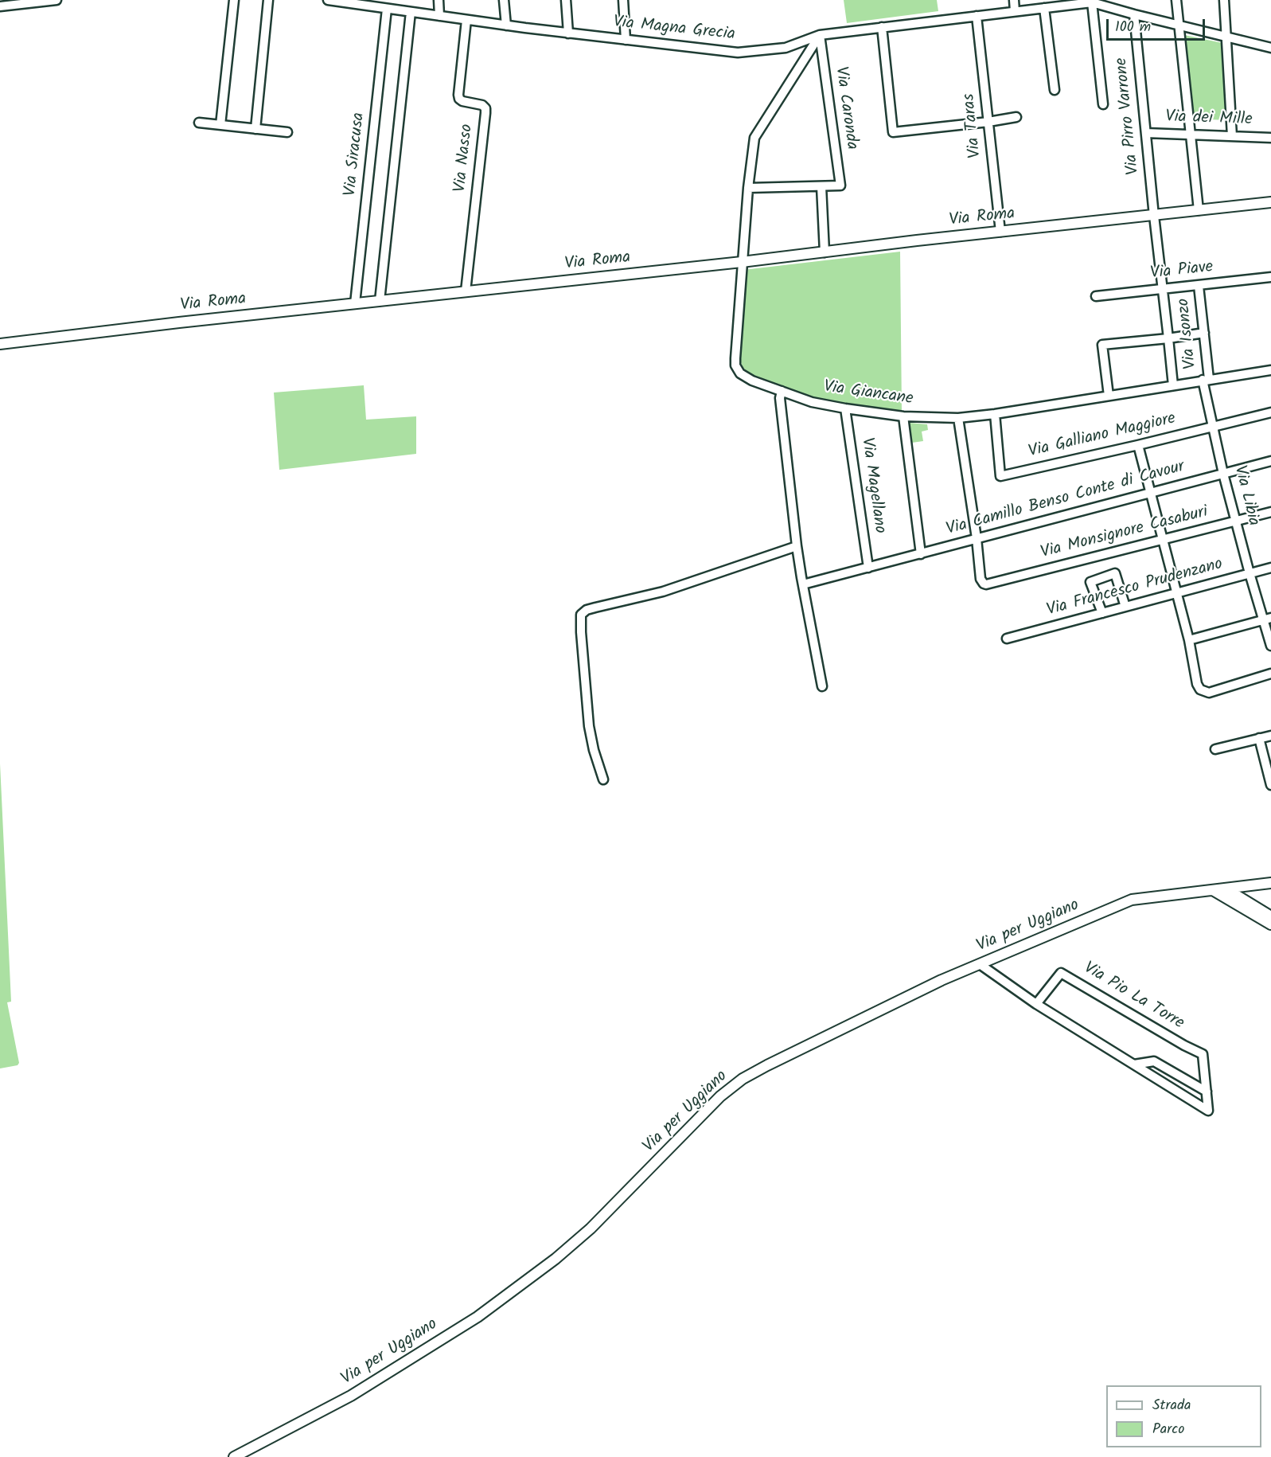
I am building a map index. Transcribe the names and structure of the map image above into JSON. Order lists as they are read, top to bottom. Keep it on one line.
{"streets":{"street":["Via Magna Grecia","Via Caronda","Via Pirro Varrone","Via dei Mille","Via Taras","Via Siracusa","Via Nasso","Via Roma","Via Piave","Via Isonzo","Via Giancane","Via Galliano Maggiore","Via Magellano","Via Libia","Via Camillo Benso Conte di Cavour","Via Monsignore Casaburi","Via Francesco Prudenzano","Via per Uggiano","Via Pio La Torre"]},"crossings":[["Via Magna Grecia","Via Caronda"],["Via Magna Grecia","Via Taras"],["Via Magna Grecia","Via Siracusa"],["Via Magna Grecia","Via Nasso"],["Via Magna Grecia","Via Giancane"],["Via Caronda","Via Giancane"],["Via Pirro Varrone","Via dei Mille"],["Via Pirro Varrone","Via Roma"],["Via Pirro Varrone","Via Piave"],["Via Pirro Varrone","Via Giancane"],["Via Taras","Via Roma"],["Via Siracusa","Via Roma"],["Via Nasso","Via Roma"],["Via Roma","Via Giancane"],["Via Piave","Via Isonzo"],["Via Isonzo","Via Giancane"],["Via Isonzo","Via Libia"],["Via Giancane","Via Galliano Maggiore"],["Via Giancane","Via Magellano"],["Via Giancane","Via Libia"],["Via Galliano Maggiore","Via Libia"],["Via Magellano","Via Camillo Benso Conte di Cavour"],["Via Libia","Via Camillo Benso Conte di Cavour"],["Via Libia","Via Monsignore Casaburi"],["Via Libia","Via Francesco Prudenzano"],["Via Camillo Benso Conte di Cavour","Via Monsignore Casaburi"]],"legend":["Strada","Parco"],"scale_bar":"100 m"}
